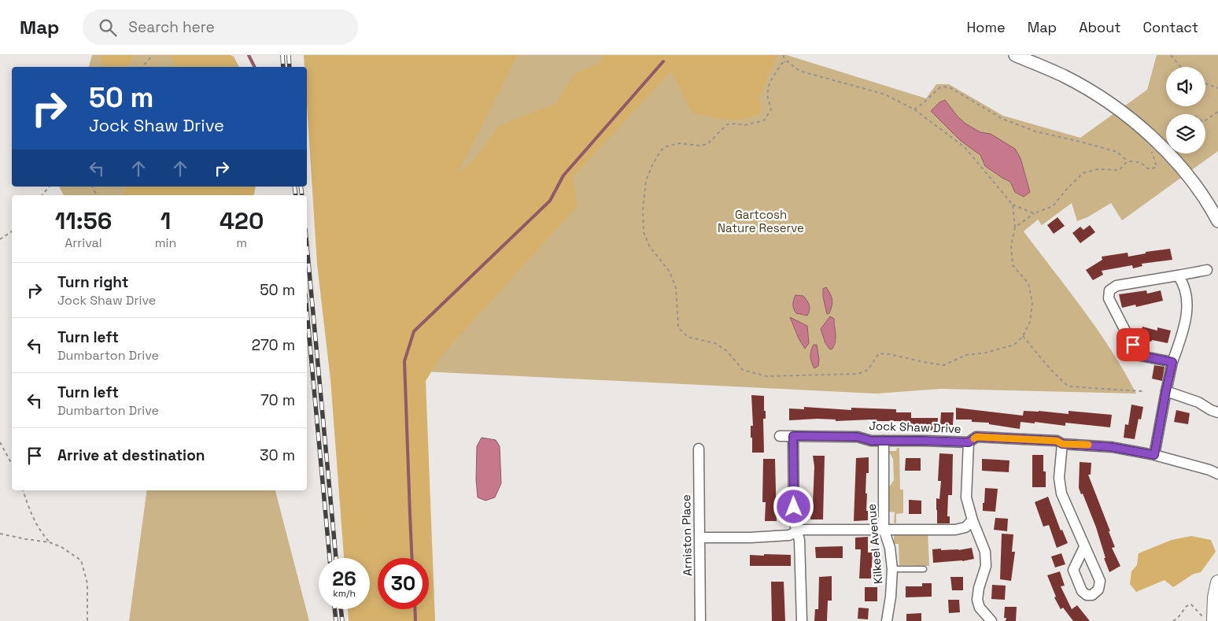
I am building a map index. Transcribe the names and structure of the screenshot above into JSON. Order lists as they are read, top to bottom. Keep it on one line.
{"streets":{"street":["Jock Shaw Drive","Arniston Place","Kilkeel Avenue"]},"crossings":[["Jock Shaw Drive","Kilkeel Avenue"]],"parks":["Gartcosh Nature Reserve"],"page":{"header":"Map","search":"Search here","nav":["Home","Map","About","Contact"],"turn":["50 m","Jock Shaw Drive"],"eta":["11:56","Arrival","1","min","420","m"],"list":[{"name":"Turn right","note":"Jock Shaw Drive","value":"50 m"},{"name":"Turn left","note":"Dumbarton Drive","value":"270 m"},{"name":"Turn left","note":"Dumbarton Drive","value":"70 m"},{"name":"Arrive at destination","value":"30 m"}],"speed":"26 km/h","limit":"30"}}
